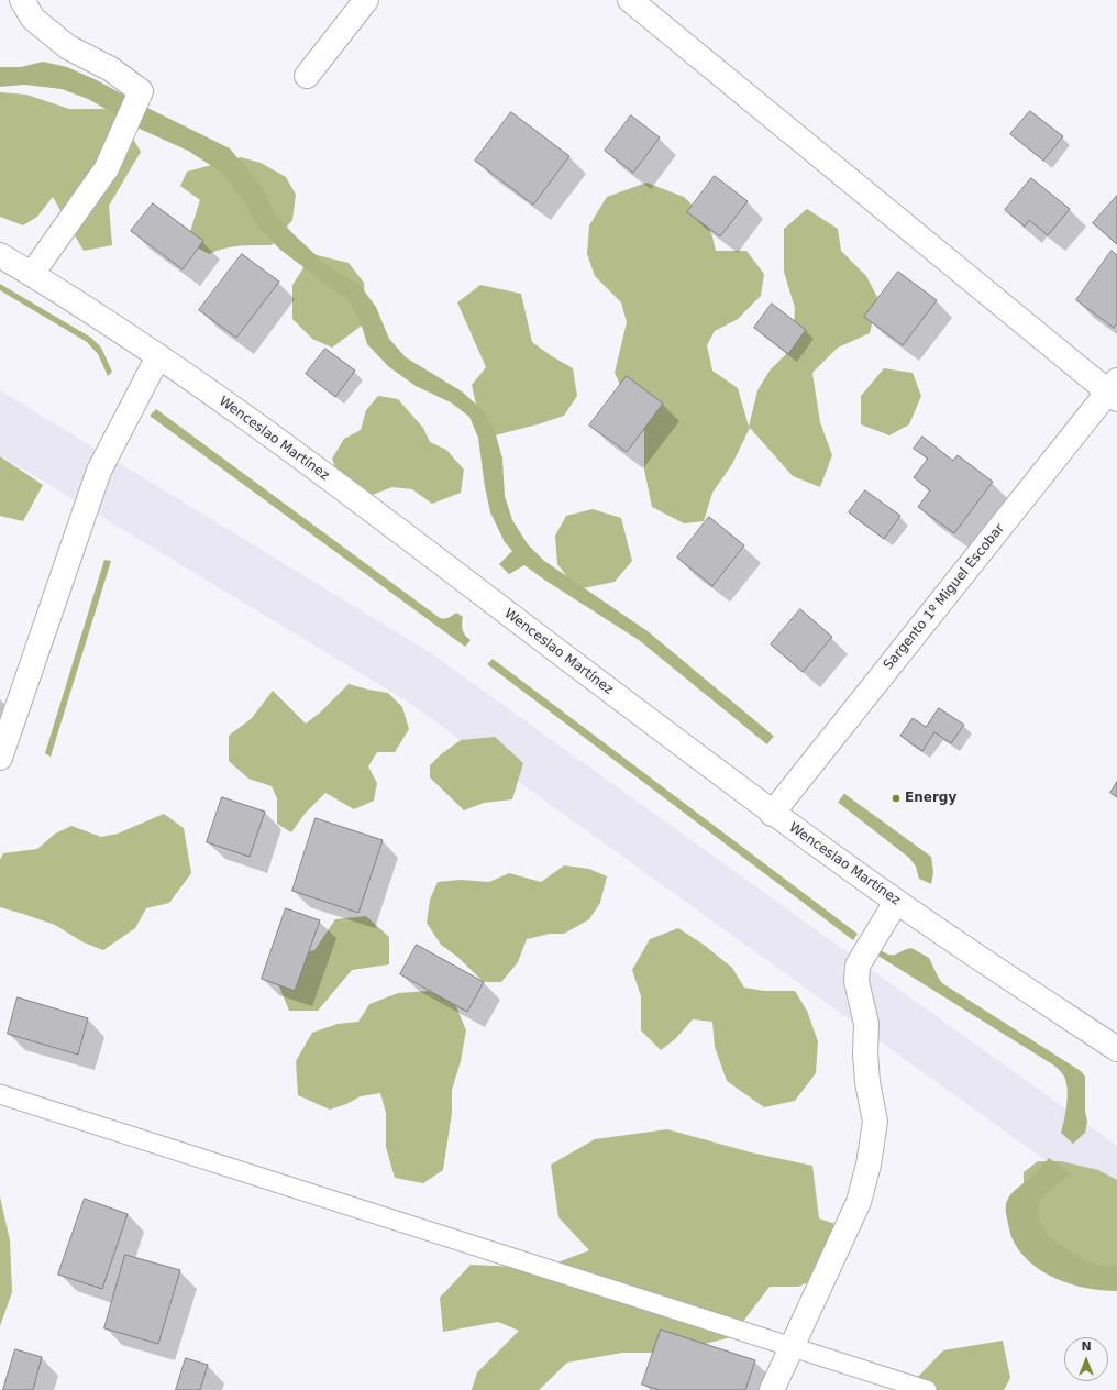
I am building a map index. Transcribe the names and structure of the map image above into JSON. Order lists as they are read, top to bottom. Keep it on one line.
{"streets":{"street":["Wenceslao Martínez","Sargento 1º Miguel Escobar"]},"crossings":[["Wenceslao Martínez","Sargento 1º Miguel Escobar"]],"places":["Energy"],"north":"top"}
